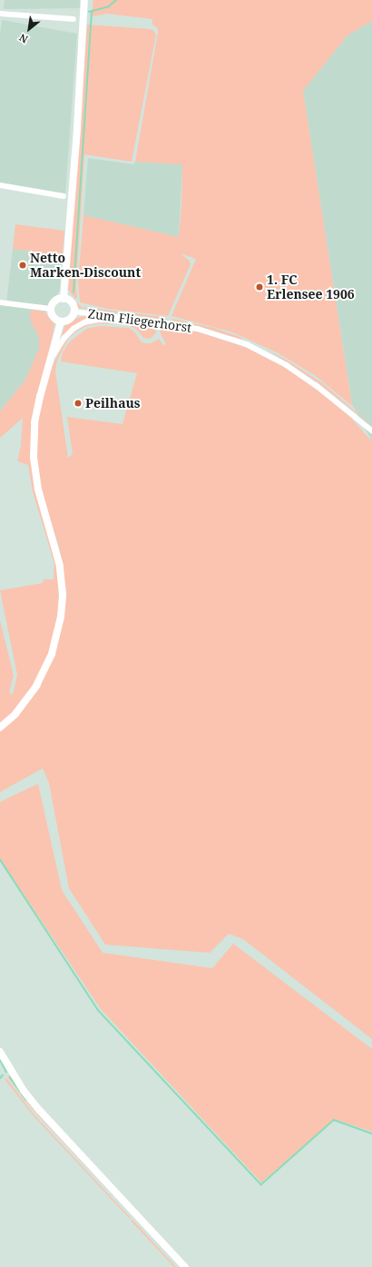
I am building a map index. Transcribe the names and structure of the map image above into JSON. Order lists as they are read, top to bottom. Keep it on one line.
{"streets":{"street":["Zum Fliegerhorst"]},"places":["Netto Marken-Discount","1. FC Erlensee 1906","Peilhaus"],"north":"bottom left"}
